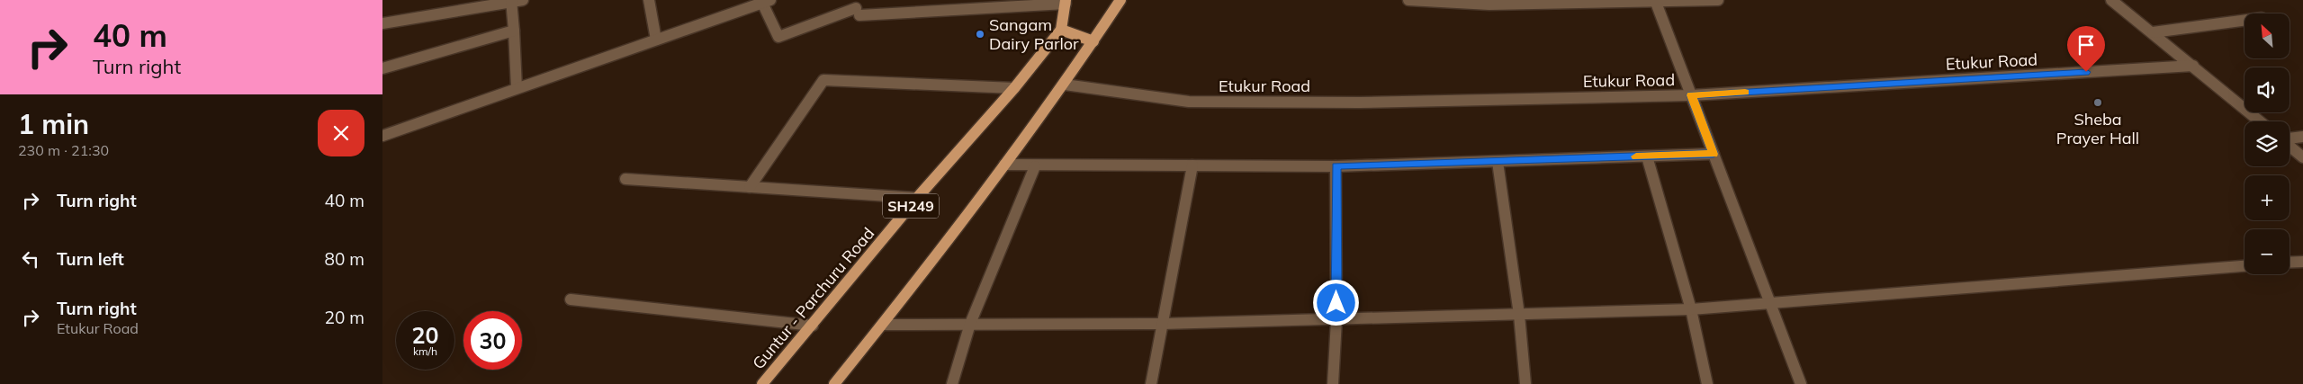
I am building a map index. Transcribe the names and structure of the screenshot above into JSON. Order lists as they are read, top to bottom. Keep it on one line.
{"streets":{"main road":["SH249","Guntur - Parchuru Road"],"street":["Etukur Road"]},"crossings":[["Etukur Road","SH249"]],"places":["Sangam Dairy Parlor","Sheba Prayer Hall"],"north":"top left","page":{"turn":["40 m","Turn right"],"map_buttons":["+","−"],"heading":["1 min","230 m · 21:30"],"list":[{"name":"Turn right","value":"40 m"},{"name":"Turn left","value":"80 m"},{"name":"Turn right","note":"Etukur Road","value":"20 m"}],"speed":"20 km/h","limit":"30"}}
